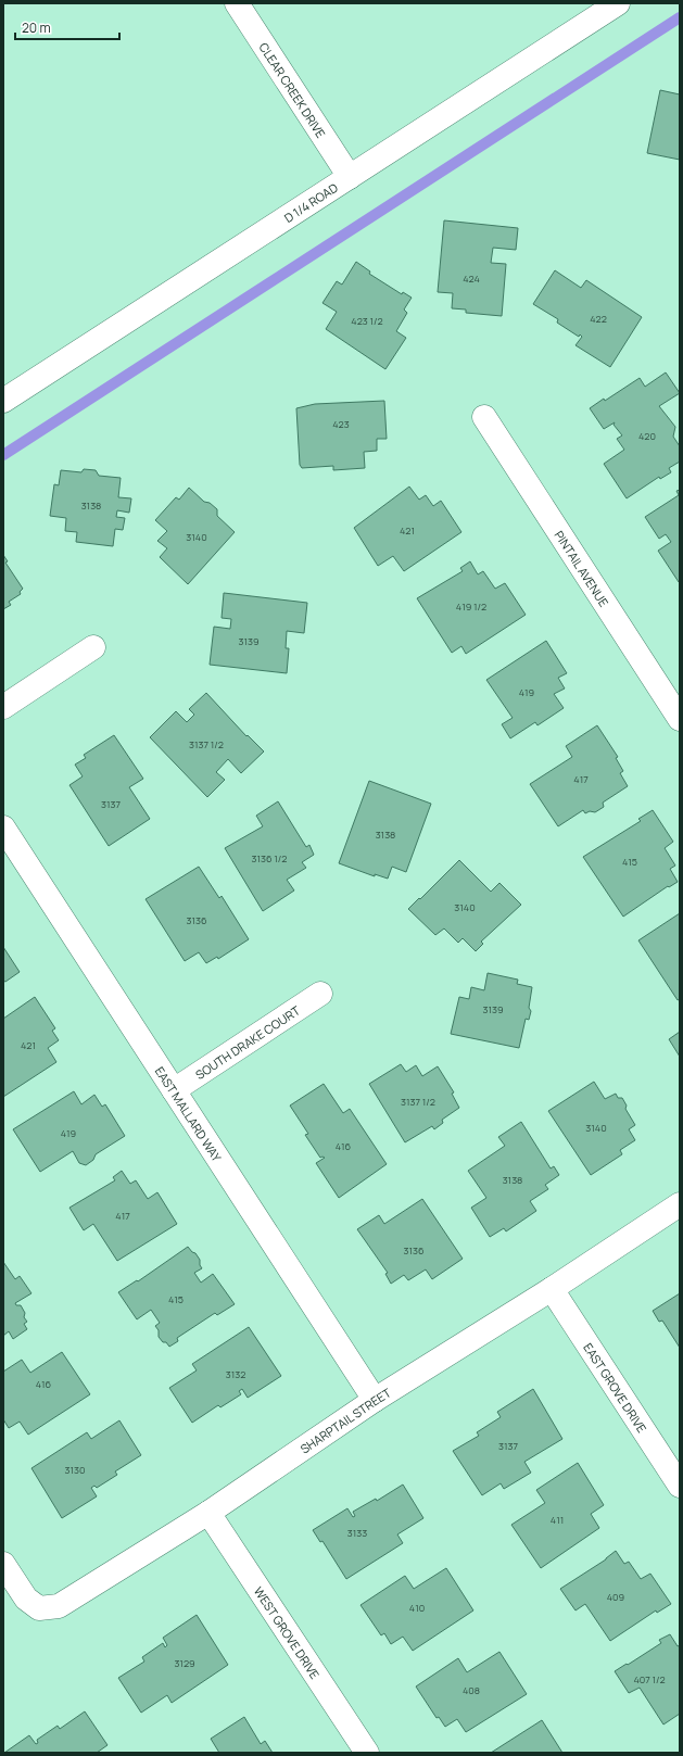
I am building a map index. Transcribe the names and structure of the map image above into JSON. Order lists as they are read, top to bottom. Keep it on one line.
{"streets":{"street":["CLEAR CREEK DRIVE","D 1/4 ROAD","PINTAIL AVENUE","SOUTH DRAKE COURT","EAST MALLARD WAY","EAST GROVE DRIVE","SHARPTAIL STREET","WEST GROVE DRIVE"]},"crossings":[["CLEAR CREEK DRIVE","D 1/4 ROAD"],["SOUTH DRAKE COURT","EAST MALLARD WAY"],["EAST MALLARD WAY","SHARPTAIL STREET"],["EAST GROVE DRIVE","SHARPTAIL STREET"],["SHARPTAIL STREET","WEST GROVE DRIVE"]],"house_numbers":["424","422","423 1/2","423","420","3138","421","3140","419 1/2","3139","419","3137 1/2","417","3137","3138","3136 1/2","415","3140","3136","3139","421","3137 1/2","3140","419","416","3138","417","3136","415","3132","416","3137","3130","411","3133","409","410","3129","407 1/2","408"],"scale_bar":"20 m"}
